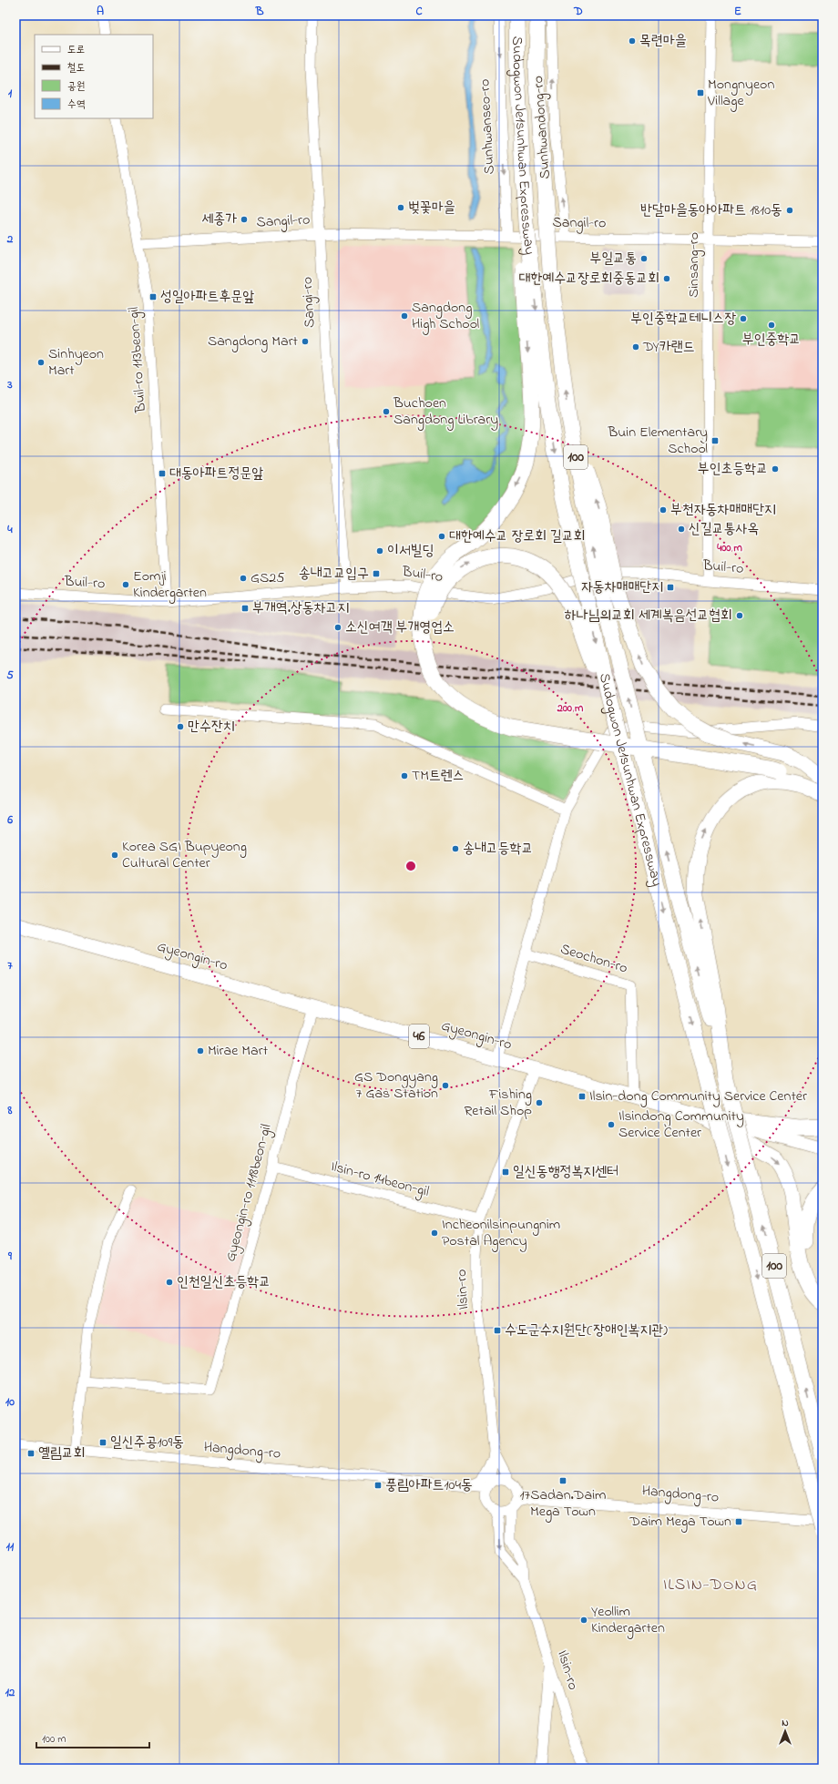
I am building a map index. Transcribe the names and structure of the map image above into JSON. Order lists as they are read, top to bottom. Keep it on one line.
{"streets":{"highway":["Sudogwon Je1sunhwan Expressway","100"],"main road":["Gyeongin-ro","46"],"street":["Sunhwanseo-ro","Sunhwandong-ro","Sangil-ro","Sinsang-ro","Sangi-ro","Buil-ro 113beon-gil","Buil-ro","Seochon-ro","Ilsin-ro 14beon-gil","Gyeongin-ro 1118beon-gil","Ilsin-ro","Hangdong-ro"]},"crossings":[["Sunhwanseo-ro","Sangil-ro"],["Sunhwandong-ro","Sangil-ro"],["Sangil-ro","Sinsang-ro"],["Sangil-ro","Sangi-ro"],["Sangil-ro","Buil-ro 113beon-gil"],["Sinsang-ro","Buil-ro"],["Sangi-ro","Buil-ro"],["Buil-ro 113beon-gil","Buil-ro"],["Gyeongin-ro","Seochon-ro"],["Gyeongin-ro","Gyeongin-ro 1118beon-gil"],["Gyeongin-ro","Ilsin-ro"],["Ilsin-ro 14beon-gil","Gyeongin-ro 1118beon-gil"],["Ilsin-ro 14beon-gil","Ilsin-ro"],["Ilsin-ro","Hangdong-ro"]],"one_way":["Sunhwanseo-ro","Sunhwandong-ro"],"districts":["ILSIN-DONG"],"places":{"other":["목련마을","벚꽃마을","반달마을동아아파트 1810동","세종가","부일교통","대한예수교장로회중동교회","Sangdong High School","부인중학교테니스장","부인중학교","Sangdong Mart","DY카랜드","Sinhyeon Mart","Buchoen Sangdong Library","부인초등학교","부천자동차매매단지","신길교통사옥","대한예수교 장로회 길교회","이서빌딩","GS25","Eomji Kindergarten","하나님의교회 세계복음선교협회","소신여객 부개영업소","만수잔치","TM트렌스","송내고등학교","Korea SGI Bupyeong Cultural Center","Mirae Mart","GS Dongyang 7 Gas Station","Fishing Retail Shop","Ilsindong Community Service Center","Incheonilsinpungnim Postal Agency","인천일신초등학교","Yeollim Kindergarten"],"transit":["Mongnyeon Village","성일아파트후문앞","Buin Elementary School","대동아파트정문앞","송내고교입구","자동차매매단지","부개역.상동차고지","Ilsin-dong Community Service Center","일신동행정복지센터","수도군수지원단(장애인복지관)","일신주공109동","옐림교회","17Sadan.Daim Mega Town","풍림아파트104동","Daim Mega Town"]},"legend":["도로","철도","공원","수역"],"scale_bar":"100 m","north":"top","grid":{"columns":["A","B","C","D","E"],"rows":["1","2","3","4","5","6","7","8","9","10","11","12"]},"rings":["400 m","200 m"]}
